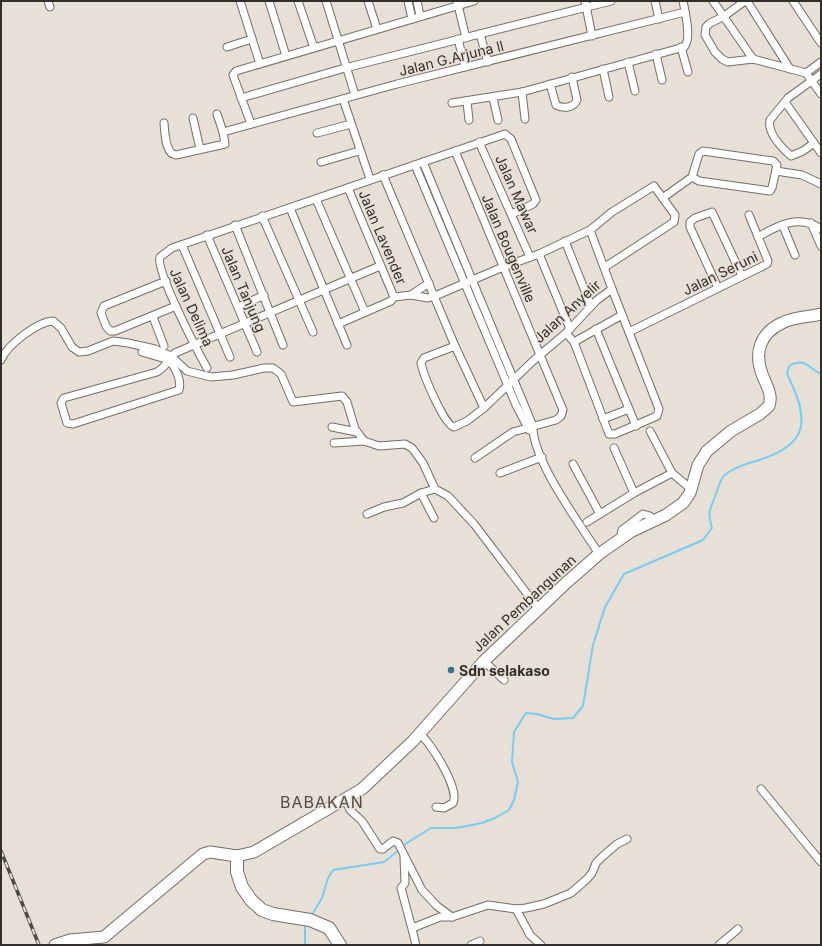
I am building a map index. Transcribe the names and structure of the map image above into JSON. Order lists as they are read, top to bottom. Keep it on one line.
{"streets":{"street":["Jalan G.Arjuna ll","Jalan Mawar","Jalan Lavender","Jalan Bougenville","Jalan Seruni","Jalan Tanjung","Jalan Delima","Jalan Anyelir","Jalan Pembangunan"]},"crossings":[["Jalan Bougenville","Jalan Anyelir"]],"districts":["BABAKAN"],"places":["Sdn selakaso"]}
